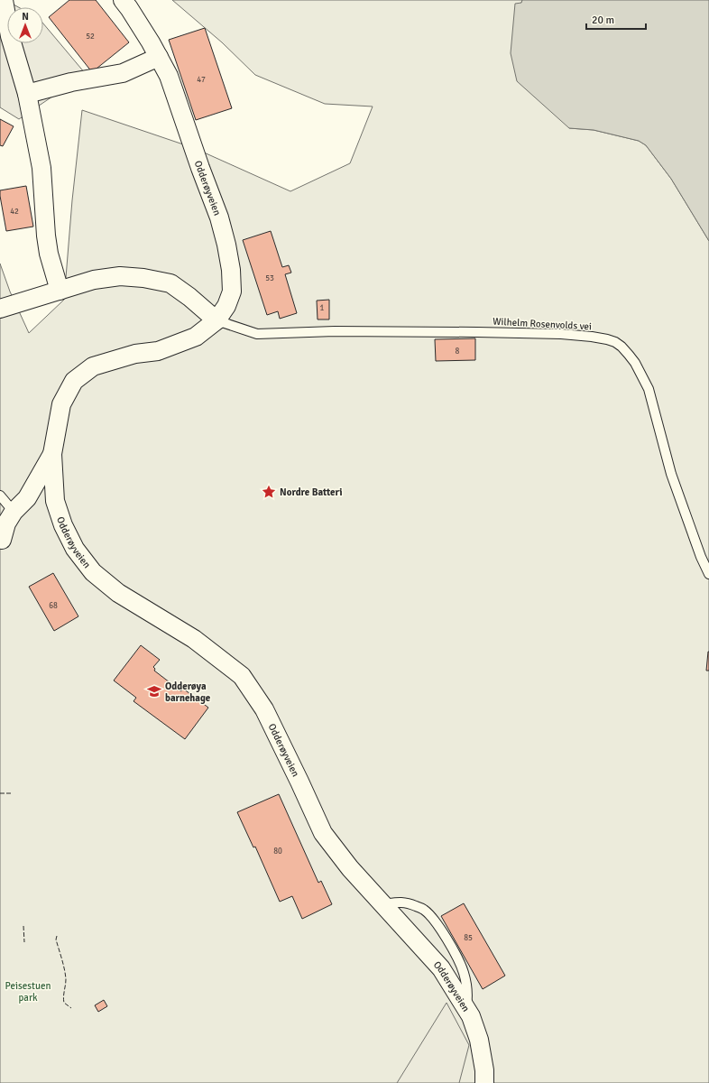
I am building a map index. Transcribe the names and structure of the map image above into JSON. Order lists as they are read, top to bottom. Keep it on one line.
{"streets":{"street":["Odderøyveien"],"lane":["Wilhelm Rosenvolds vei"]},"crossings":[["Odderøyveien","Wilhelm Rosenvolds vei"]],"parks":["Peisestuen park"],"places":{"place":["Nordre Batteri"],"school or university":["Odderøya barnehage"]},"house_numbers":["52","47","42","53","1","8","68","80","85"],"scale_bar":"20 m","north":"top"}
